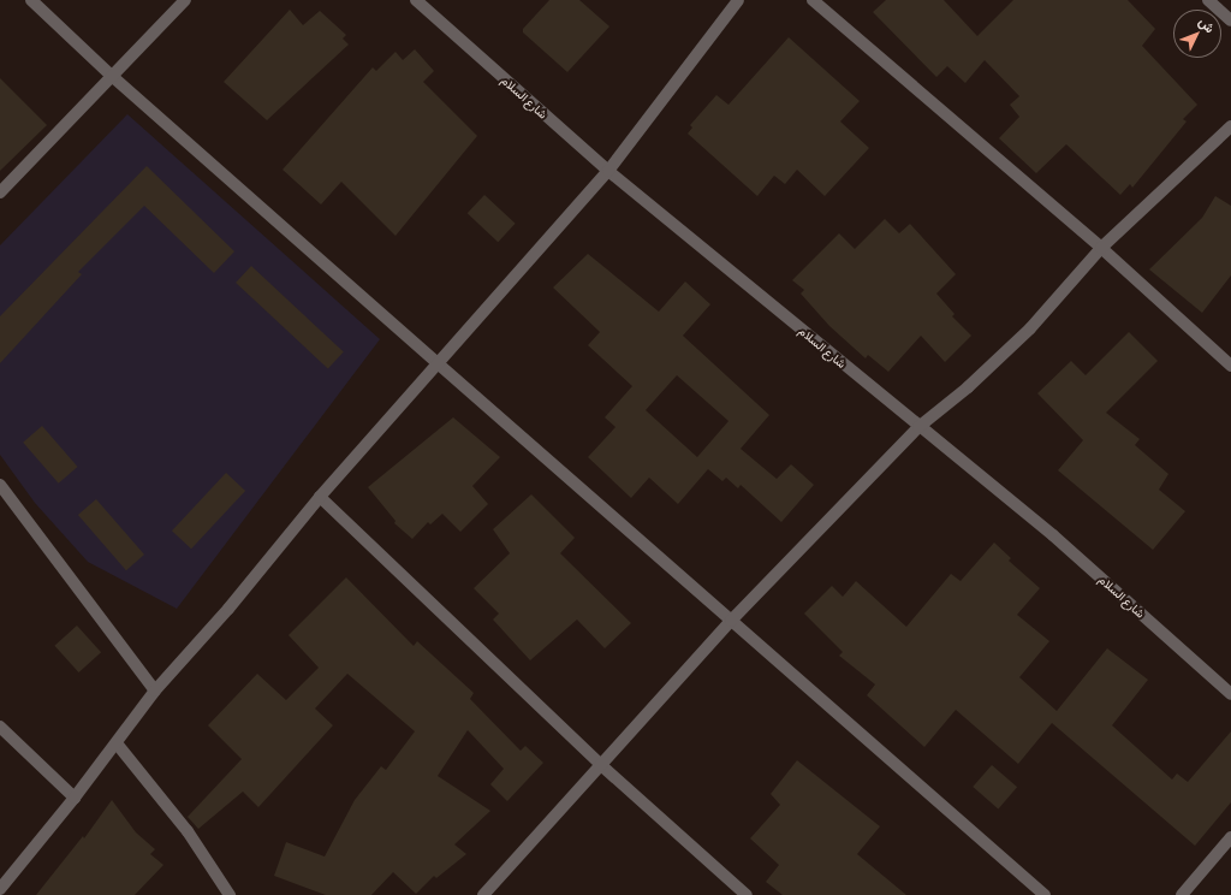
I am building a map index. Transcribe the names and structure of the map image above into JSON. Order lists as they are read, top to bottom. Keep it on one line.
{"streets":{"street":["شارع السلام"]},"north":"top right"}
